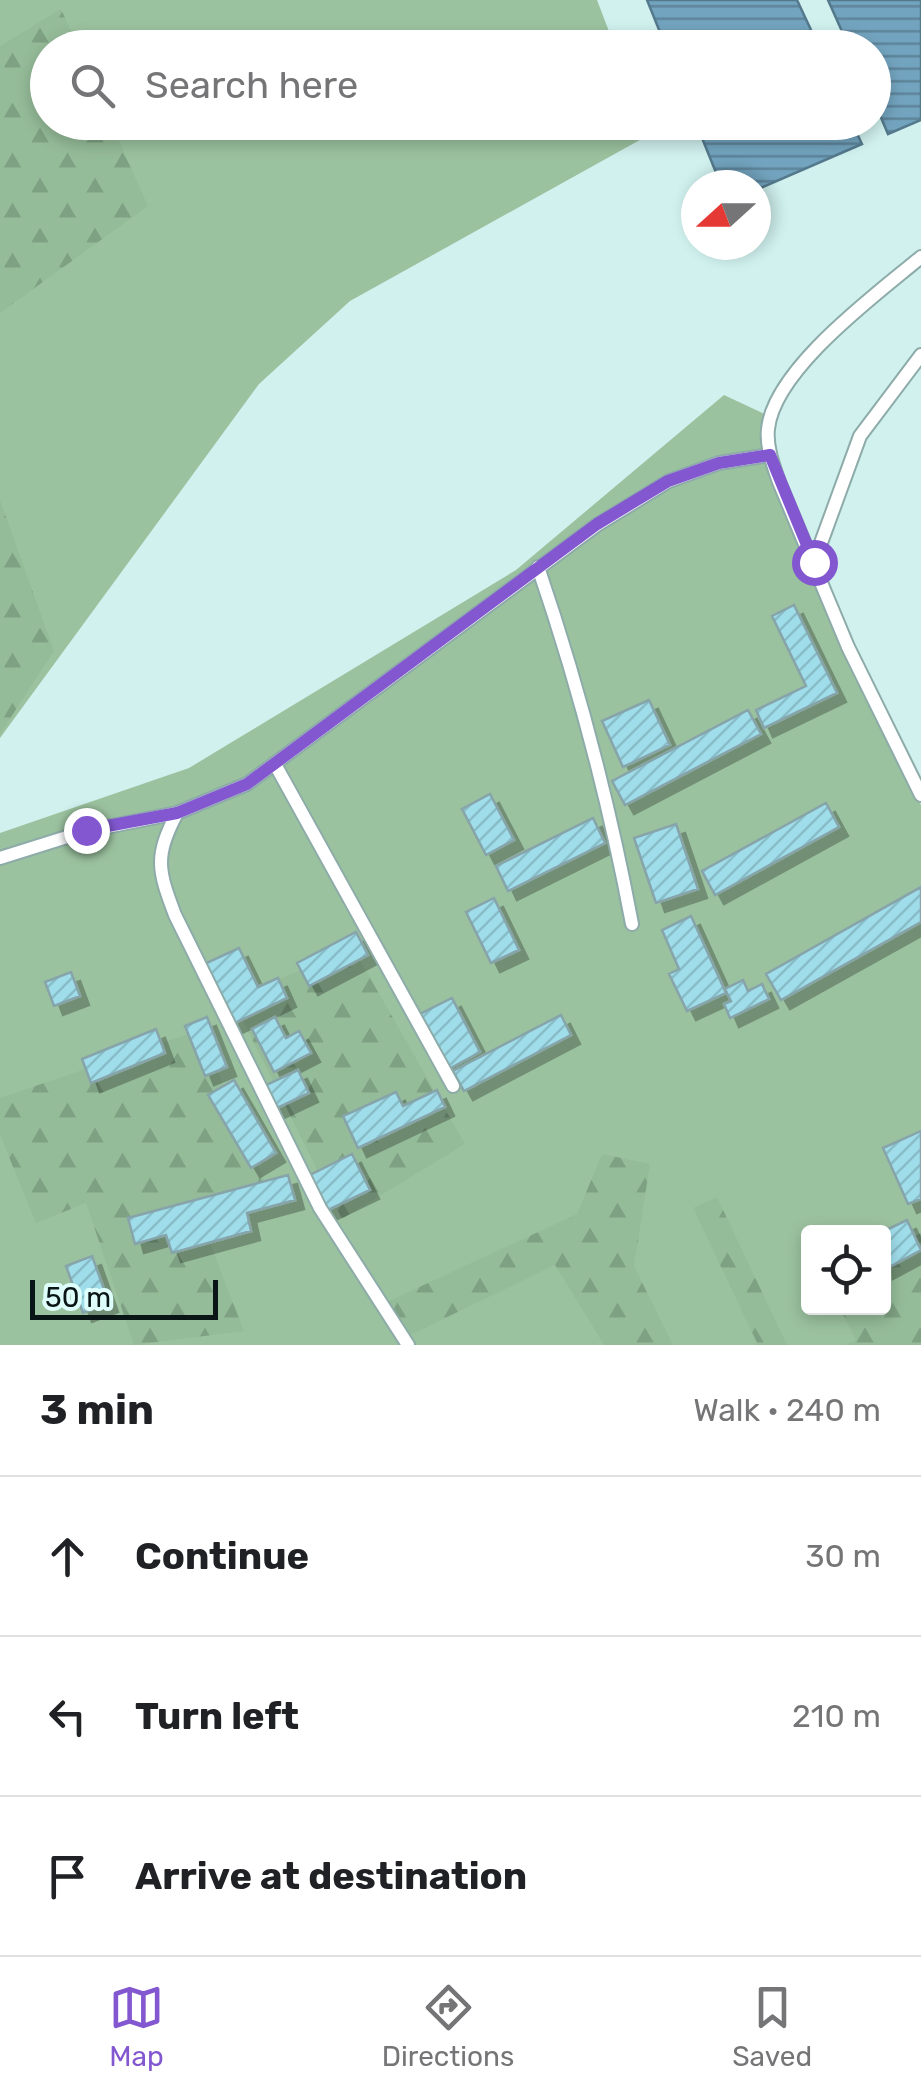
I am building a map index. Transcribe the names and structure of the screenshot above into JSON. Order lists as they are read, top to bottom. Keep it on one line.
{"scale_bar":"50 m","north":"left","page":{"search":"Search here","scale":"50 m","heading":["3 min","Walk · 240 m"],"list":[["Continue","30 m"],["Turn left","210 m"],"Arrive at destination"],"nav":["Map","Directions","Saved"]}}
